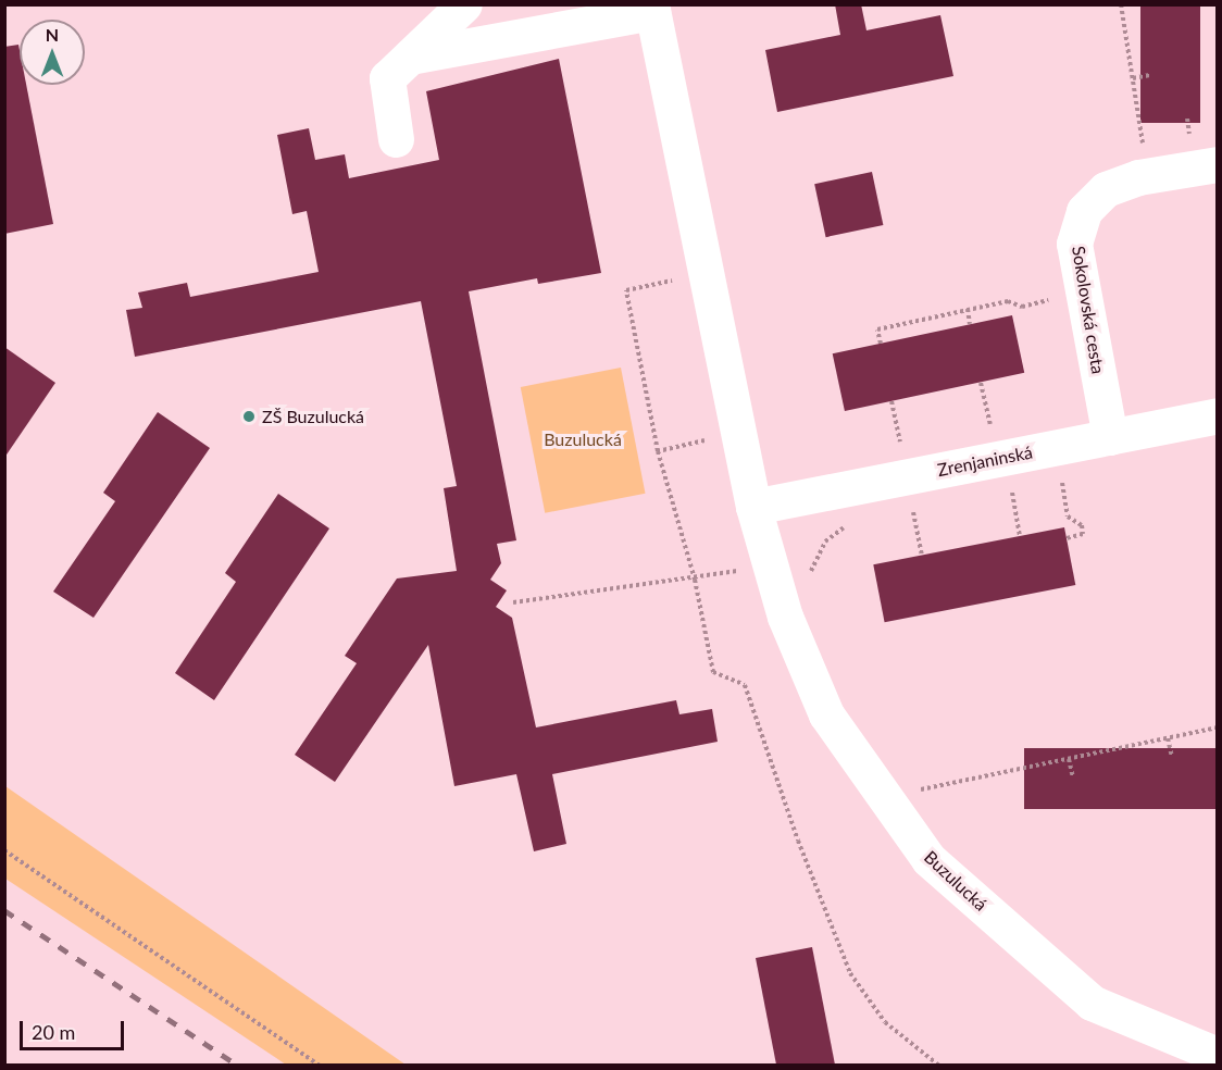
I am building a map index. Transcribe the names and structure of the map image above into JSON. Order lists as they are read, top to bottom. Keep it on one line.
{"streets":{"street":["Sokolovská cesta","Zrenjaninská","Buzulucká"]},"crossings":[["Sokolovská cesta","Zrenjaninská"],["Zrenjaninská","Buzulucká"]],"parks":["Buzulucká"],"places":["ZŠ Buzulucká"],"scale_bar":"20 m","north":"top"}
